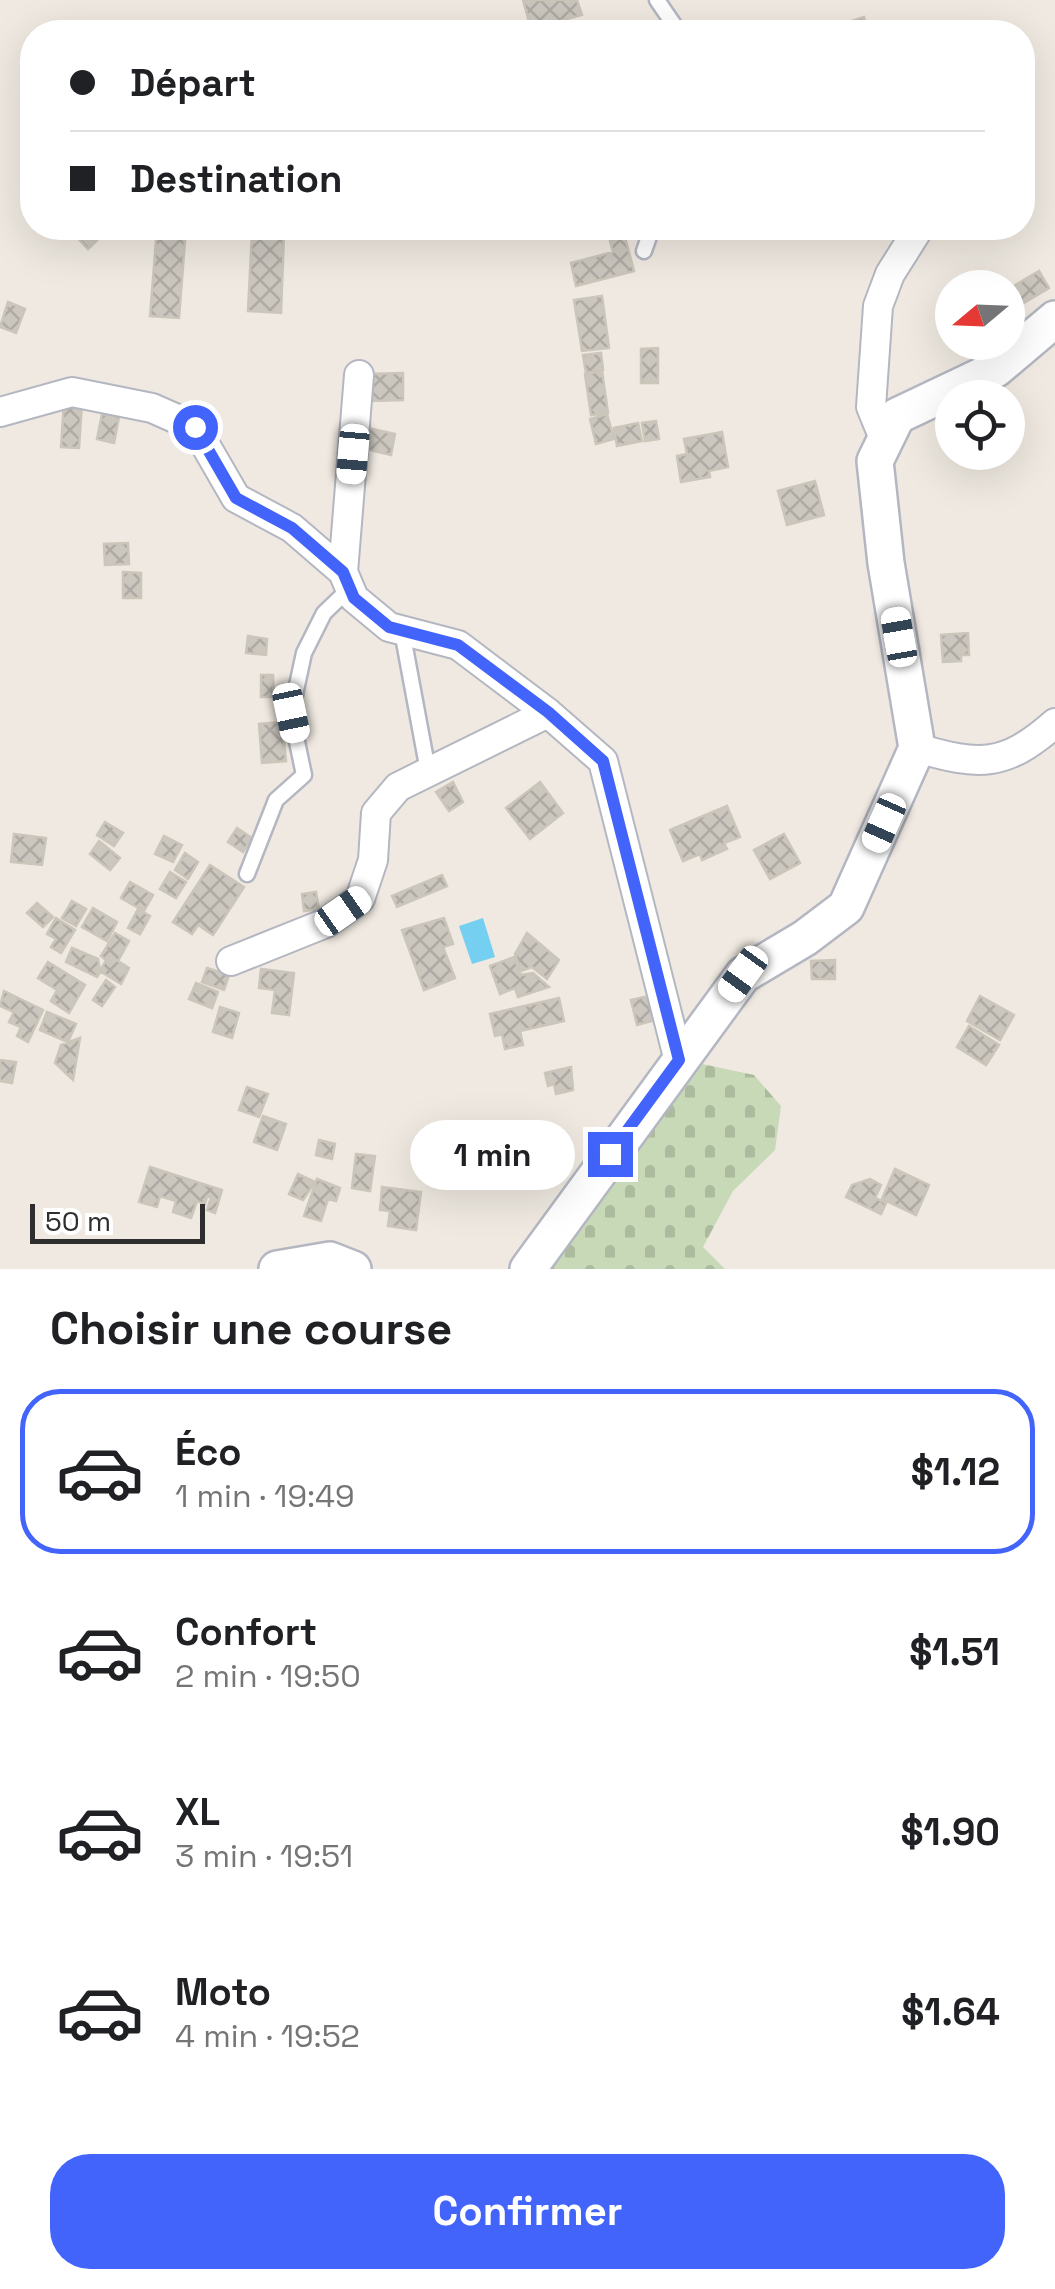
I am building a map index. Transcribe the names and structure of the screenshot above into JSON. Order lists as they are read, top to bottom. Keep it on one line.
{"scale_bar":"50 m","north":"left","page":{"banner":["Départ","Destination"],"bubble":"1 min","scale":"50 m","heading":"Choisir une course","list":[{"name":"Éco","note":"1 min · 19:49","value":"$1.12"},{"name":"Confort","note":"2 min · 19:50","value":"$1.51"},{"name":"XL","note":"3 min · 19:51","value":"$1.90"},{"name":"Moto","note":"4 min · 19:52","value":"$1.64"}],"buttons":"Confirmer"}}
